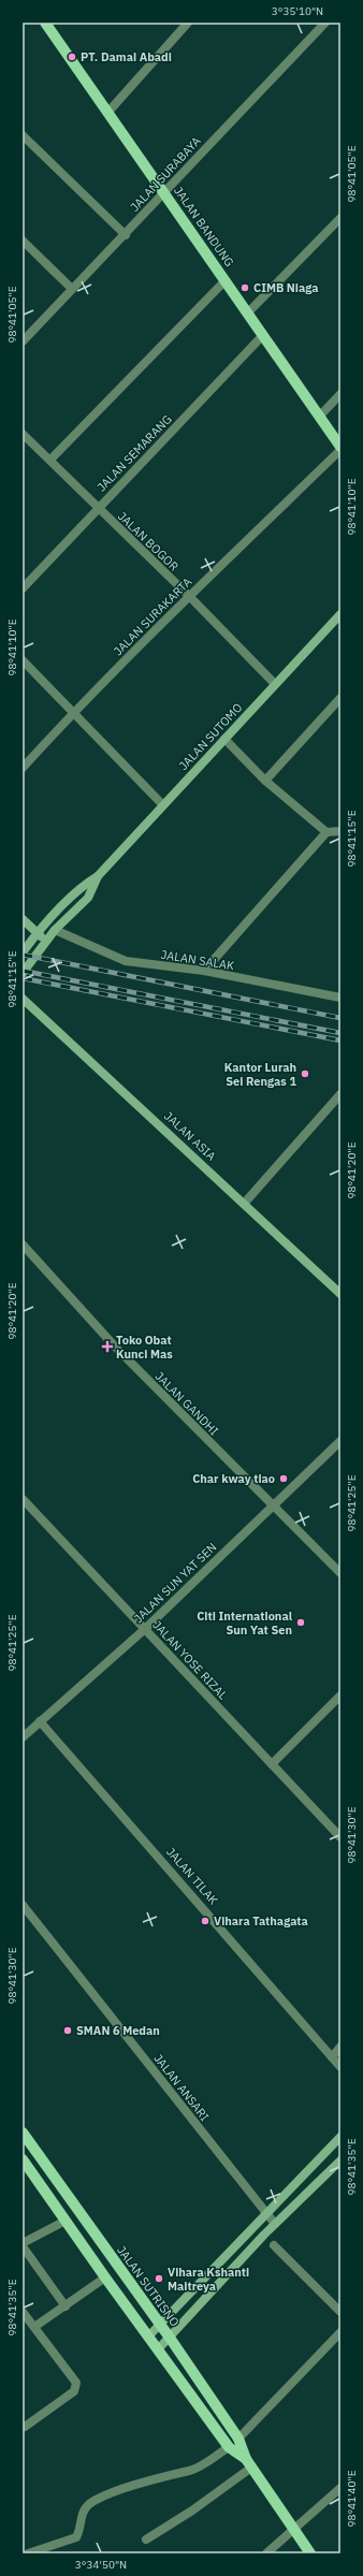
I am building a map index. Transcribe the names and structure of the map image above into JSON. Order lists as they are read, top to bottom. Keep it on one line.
{"streets":{"main road":["JALAN BANDUNG","JALAN SUTOMO","JALAN ASIA","JALAN SUTRISNO"],"street":["JALAN SURABAYA","JALAN SEMARANG","JALAN BOGOR","JALAN SURAKARTA","JALAN SALAK","JALAN GANDHI","JALAN SUN YAT SEN","JALAN YOSE RIZAL","JALAN TILAK","JALAN ANSARI"]},"crossings":[["JALAN SURABAYA","JALAN BANDUNG"],["JALAN BANDUNG","JALAN SEMARANG"],["JALAN BANDUNG","JALAN SURAKARTA"],["JALAN SEMARANG","JALAN BOGOR"],["JALAN BOGOR","JALAN SURAKARTA"],["JALAN BOGOR","JALAN SUTOMO"],["JALAN SUTOMO","JALAN SALAK"],["JALAN GANDHI","JALAN SUN YAT SEN"],["JALAN SUN YAT SEN","JALAN YOSE RIZAL"],["JALAN SUN YAT SEN","JALAN TILAK"]],"places":{"other":["PT. Damai Abadi","CIMB Niaga","Kantor Lurah Sei Rengas 1","Char kway tiao","Citi International Sun Yat Sen","Vihara Tathagata","SMAN 6 Medan","Vihara Kshanti Maitreya"],"health":["Toko Obat Kunci Mas"]},"coordinates":["3°35'10\"N","98°41'05\"E","98°41'10\"E","98°41'15\"E","98°41'20\"E","98°41'25\"E","98°41'30\"E","98°41'35\"E","98°41'40\"E","3°34'50\"N"]}
